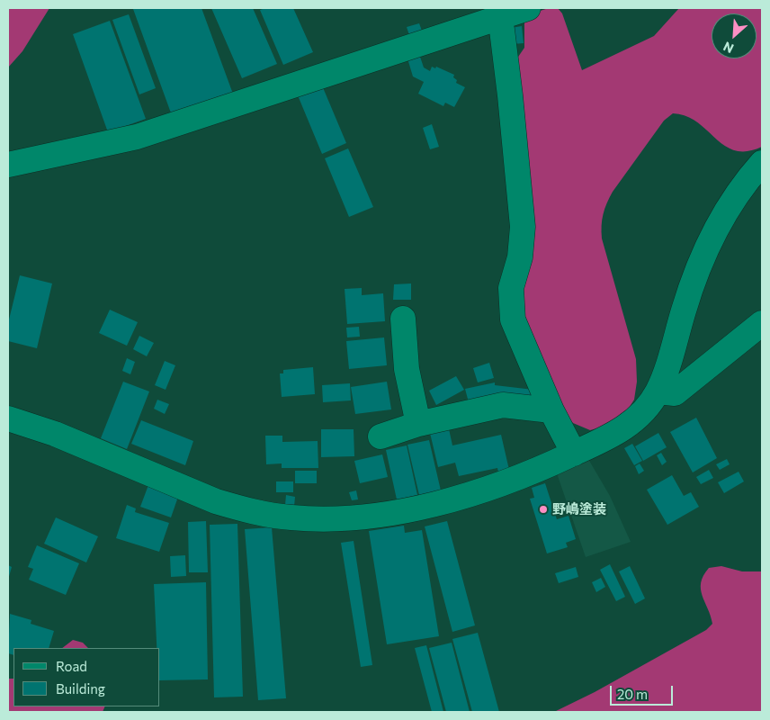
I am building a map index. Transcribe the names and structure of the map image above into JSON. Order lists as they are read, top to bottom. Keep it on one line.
{"places":["野嶋塗装"],"legend":["Road","Building"],"scale_bar":"20 m","north":"bottom left"}
